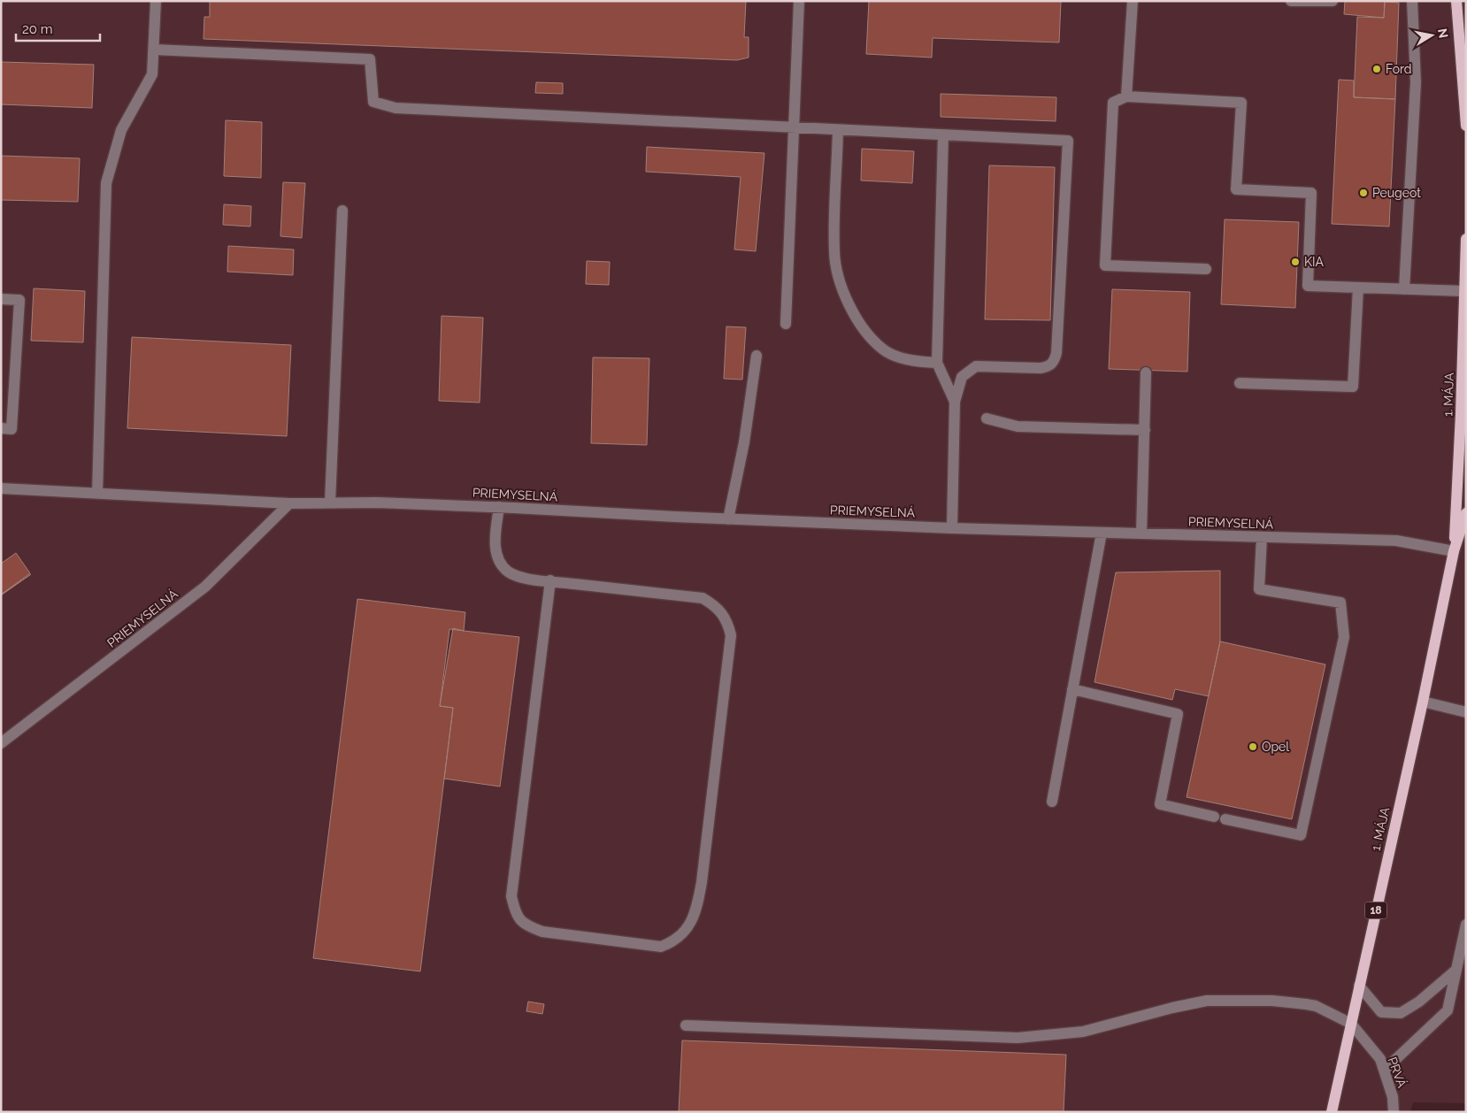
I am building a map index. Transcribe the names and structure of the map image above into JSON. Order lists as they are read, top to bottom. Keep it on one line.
{"streets":{"main road":["1. MÁJA","18"],"street":["PRIEMYSELNÁ","PRVÁ"]},"crossings":[["1. MÁJA","PRIEMYSELNÁ"],["1. MÁJA","PRVÁ"]],"places":["Ford","Peugeot","KIA","Opel"],"scale_bar":"20 m","north":"right"}
